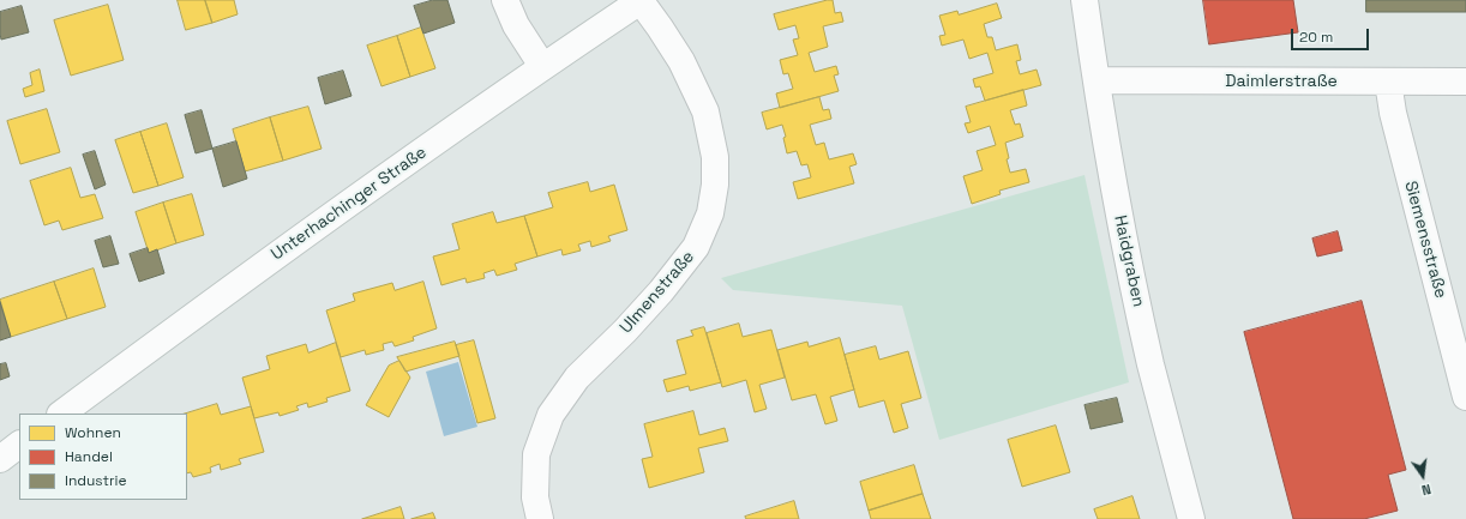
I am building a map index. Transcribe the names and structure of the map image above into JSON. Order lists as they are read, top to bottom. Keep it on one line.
{"streets":{"street":["Daimlerstraße","Unterhachinger Straße","Siemensstraße","Haidgraben","Ulmenstraße"]},"crossings":[["Daimlerstraße","Siemensstraße"],["Daimlerstraße","Haidgraben"],["Unterhachinger Straße","Ulmenstraße"]],"legend":["Wohnen","Handel","Industrie"],"scale_bar":"20 m","north":"bottom"}
